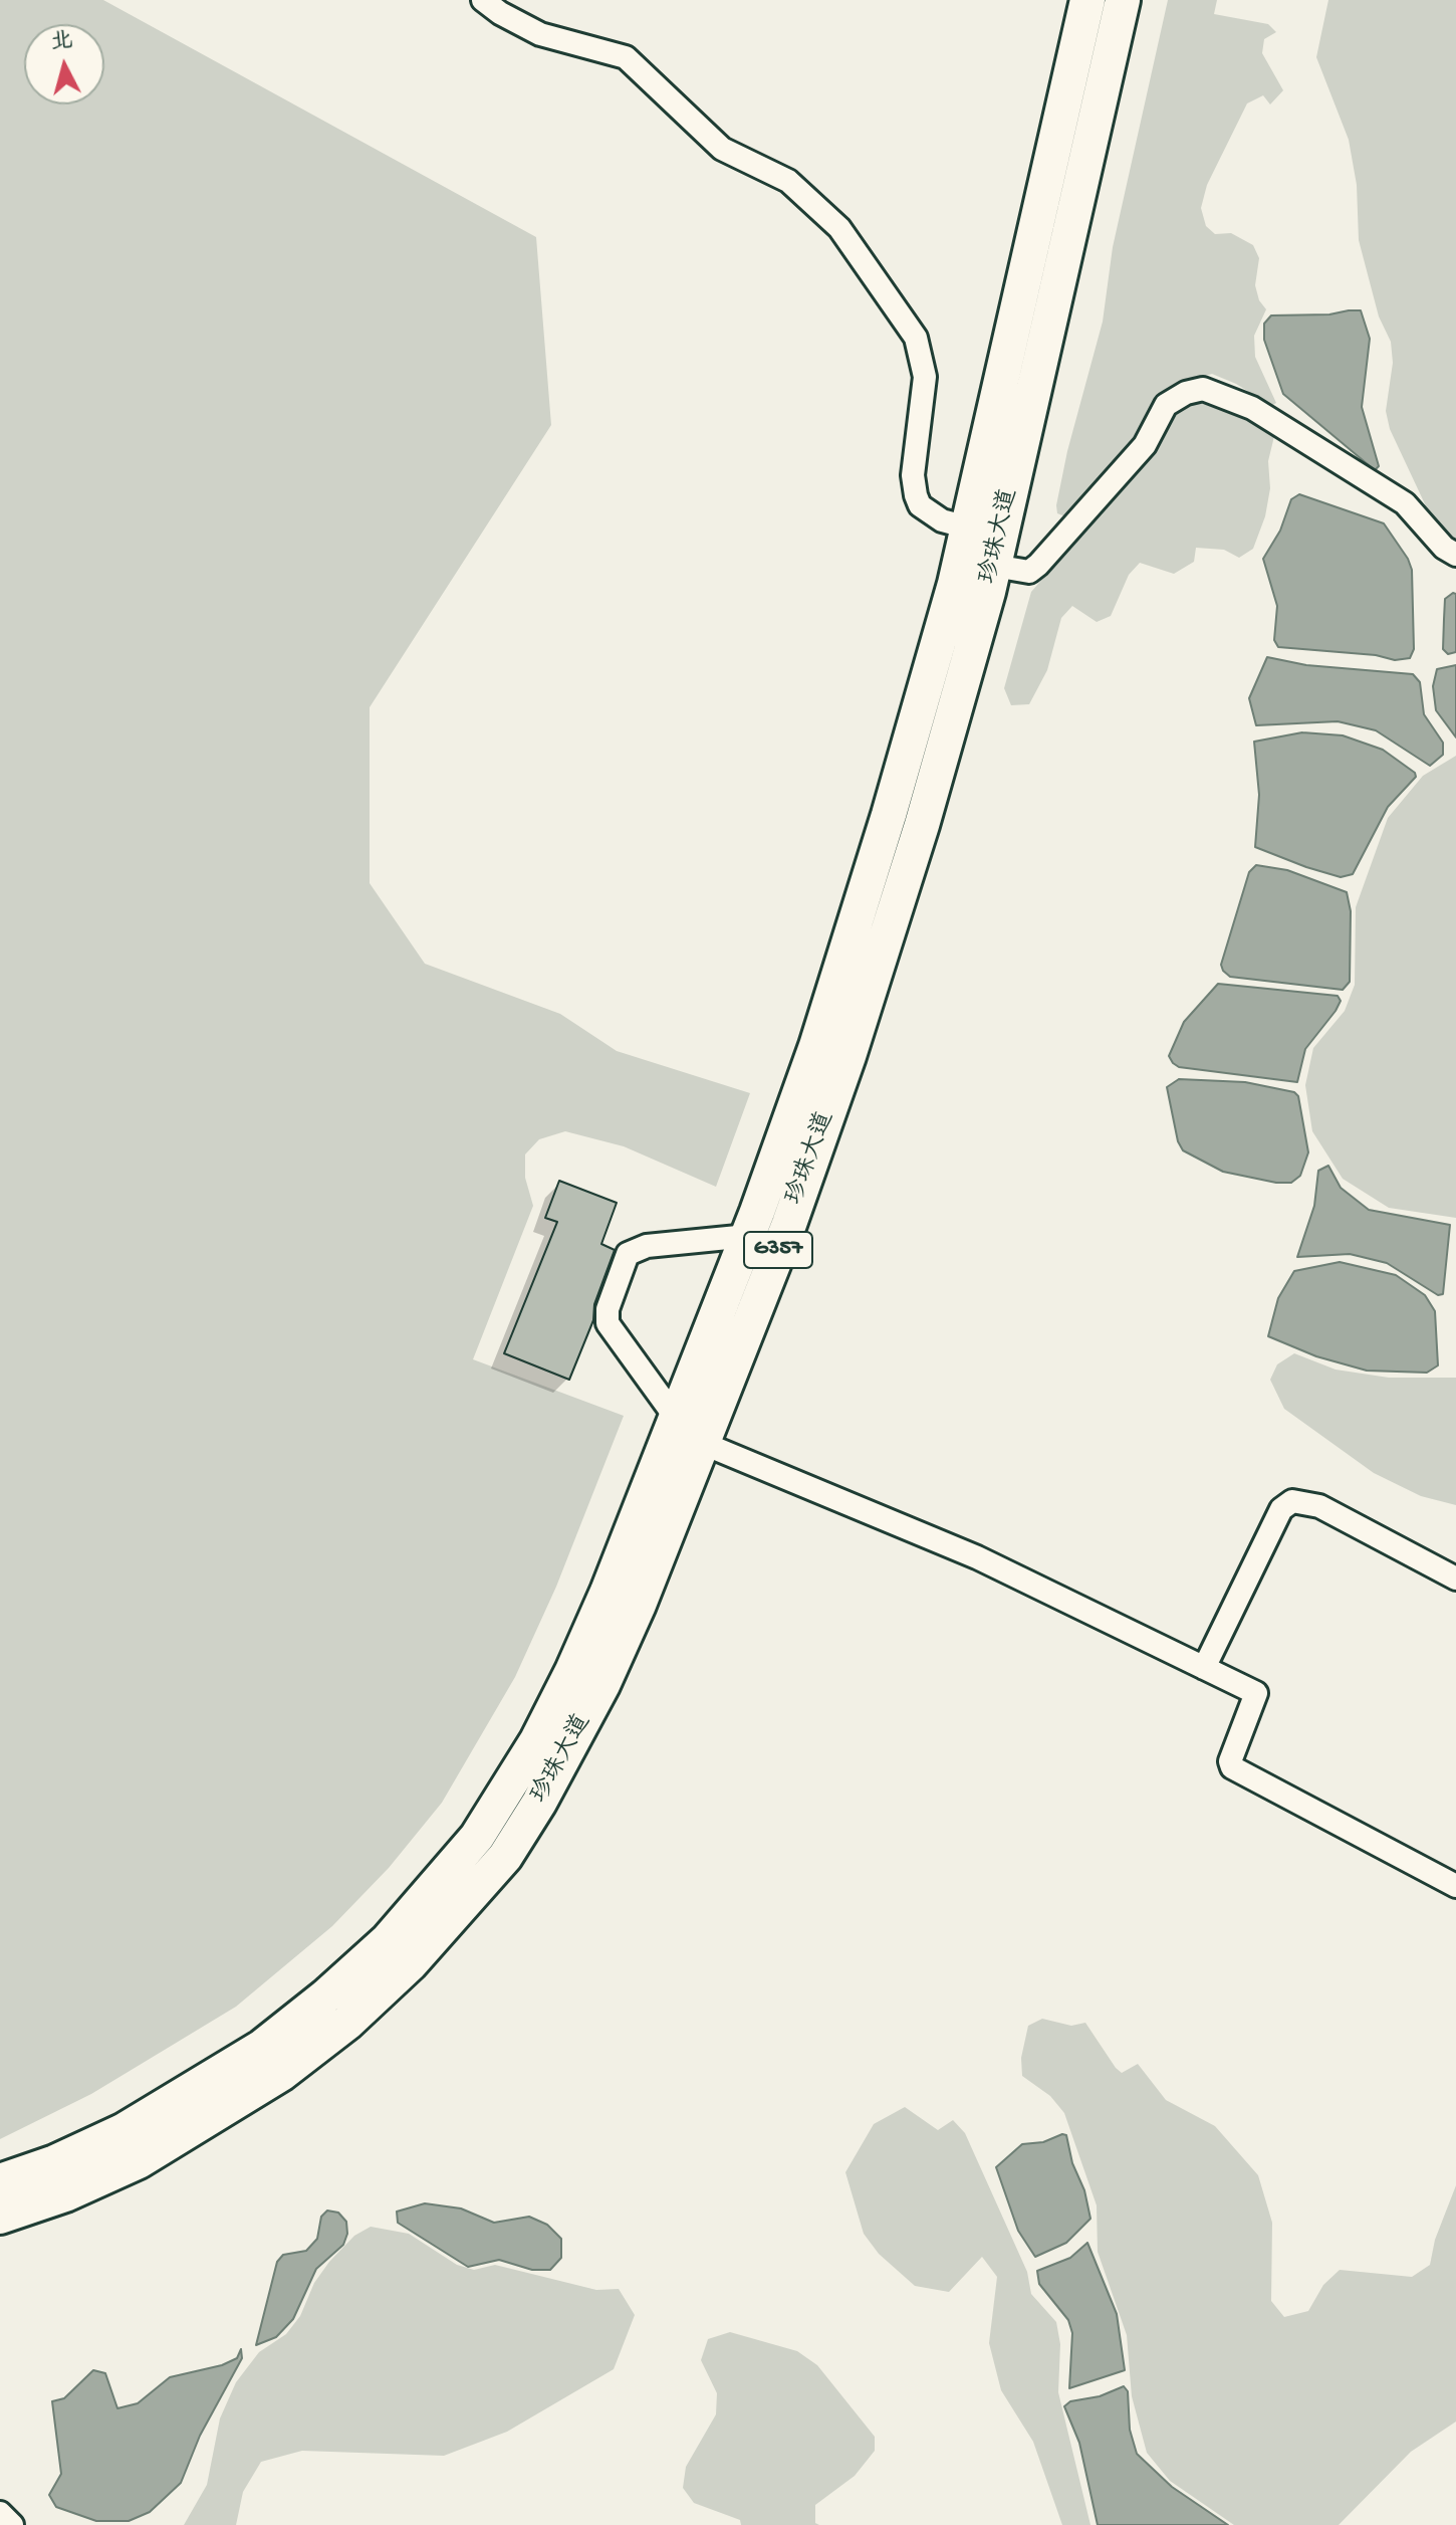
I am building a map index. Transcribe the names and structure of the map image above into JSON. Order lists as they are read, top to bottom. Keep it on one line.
{"streets":{"highway":["珍珠大道","G357"]},"north":"top"}
